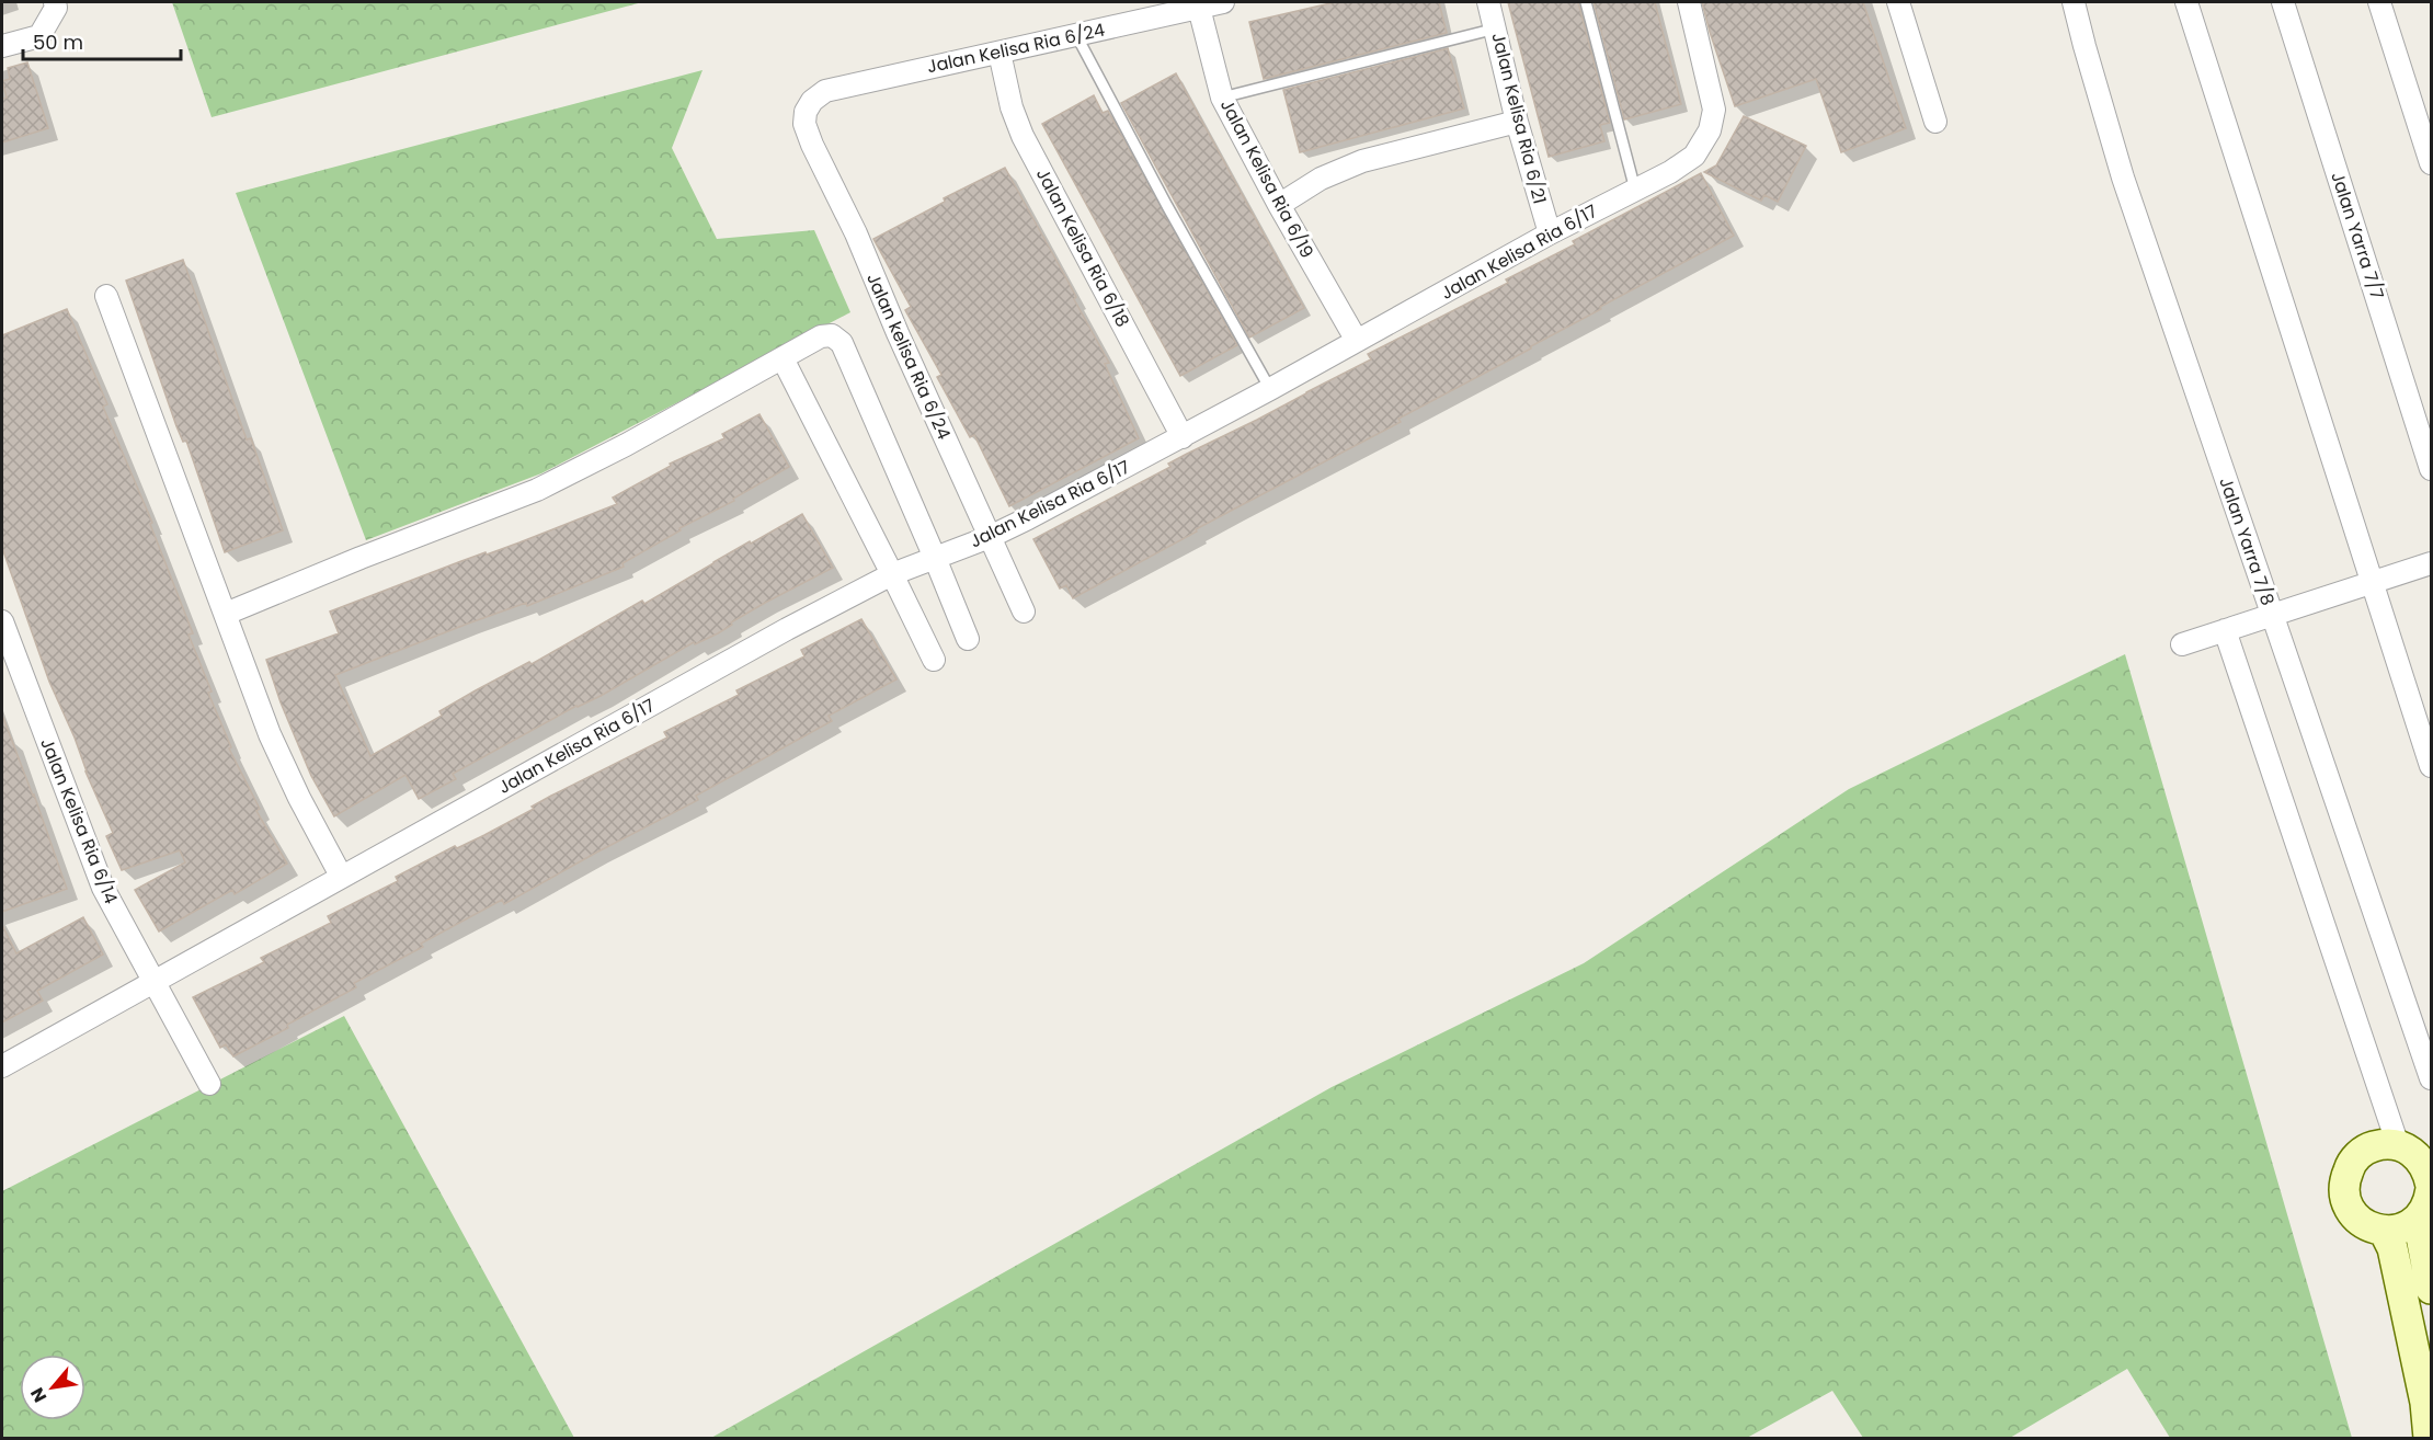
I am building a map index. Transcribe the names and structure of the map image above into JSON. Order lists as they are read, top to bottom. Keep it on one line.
{"streets":{"street":["Jalan Kelisa Ria 6/24","Jalan Kelisa Ria 6/21","Jalan Kelisa Ria 6/19","Jalan Yarra 7/7","Jalan Kelisa Ria 6/18","Jalan Kelisa Ria 6/17","Jalan kelisa Ria 6/24","Jalan Yarra 7/8","Jalan Kelisa Ria 6/14"]},"crossings":[["Jalan Kelisa Ria 6/24","Jalan Kelisa Ria 6/19"],["Jalan Kelisa Ria 6/24","Jalan Kelisa Ria 6/18"],["Jalan Kelisa Ria 6/24","Jalan kelisa Ria 6/24"],["Jalan Kelisa Ria 6/21","Jalan Kelisa Ria 6/17"],["Jalan Kelisa Ria 6/19","Jalan Kelisa Ria 6/17"],["Jalan Kelisa Ria 6/18","Jalan Kelisa Ria 6/17"],["Jalan Kelisa Ria 6/17","Jalan kelisa Ria 6/24"],["Jalan Kelisa Ria 6/17","Jalan Kelisa Ria 6/14"]],"scale_bar":"50 m","north":"bottom left"}
